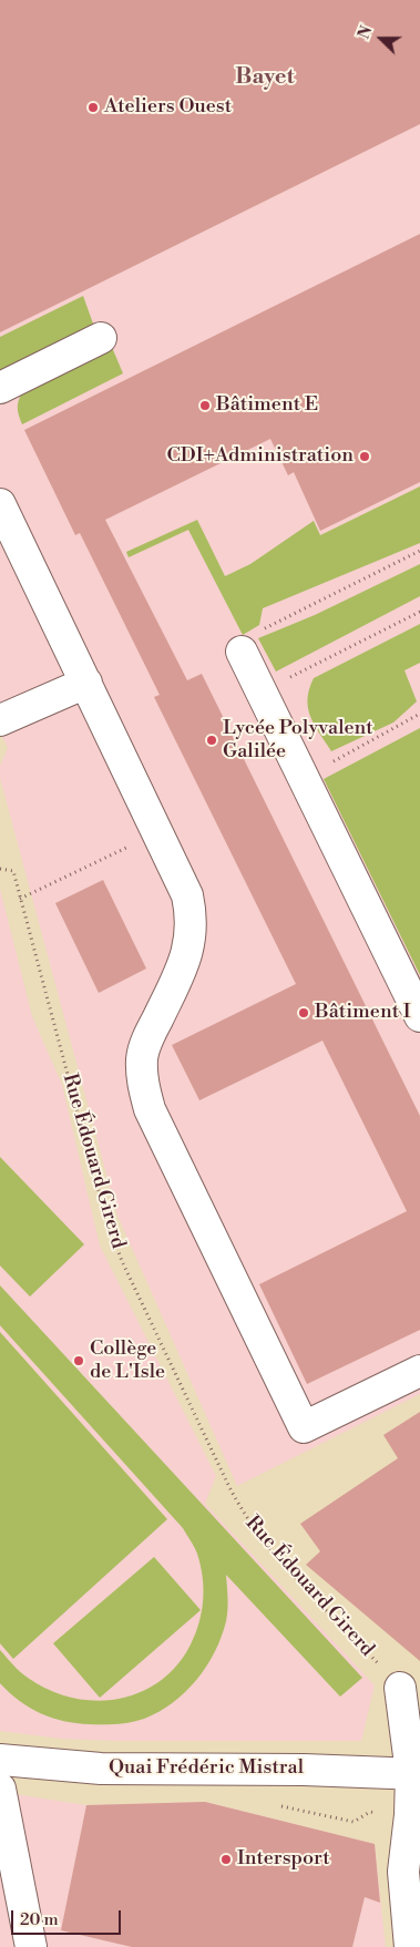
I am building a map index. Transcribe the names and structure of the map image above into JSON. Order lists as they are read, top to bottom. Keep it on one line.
{"streets":{"street":["Quai Frédéric Mistral"],"path":["Rue Édouard Girerd"]},"districts":["Bayet"],"places":["Ateliers Ouest","Bâtiment E","CDI+Administration","Lycée Polyvalent Galilée","Bâtiment I","Collège de L'Isle","Intersport"],"scale_bar":"20 m","north":"left"}
